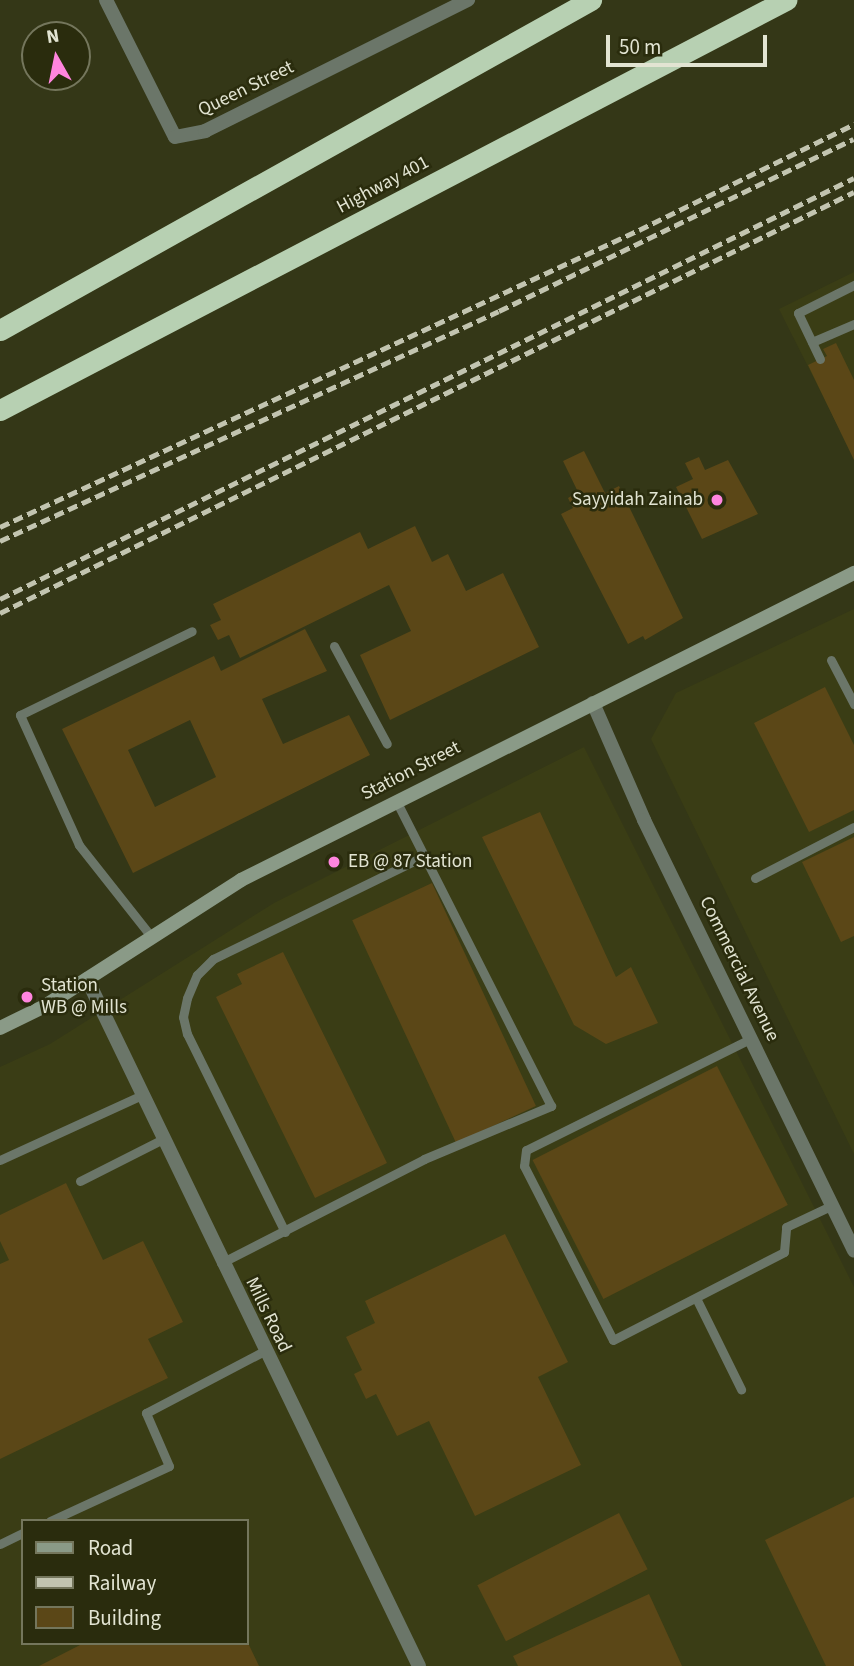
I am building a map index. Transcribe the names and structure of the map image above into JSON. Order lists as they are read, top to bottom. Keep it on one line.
{"streets":{"highway":["Highway 401"],"street":["Queen Street","Station Street","Commercial Avenue","Mills Road"]},"crossings":[["Station Street","Commercial Avenue"],["Station Street","Mills Road"]],"places":["Sayyidah Zainab","EB @ 87 Station","Station WB @ Mills"],"legend":["Road","Railway","Building"],"scale_bar":"50 m","north":"top"}
